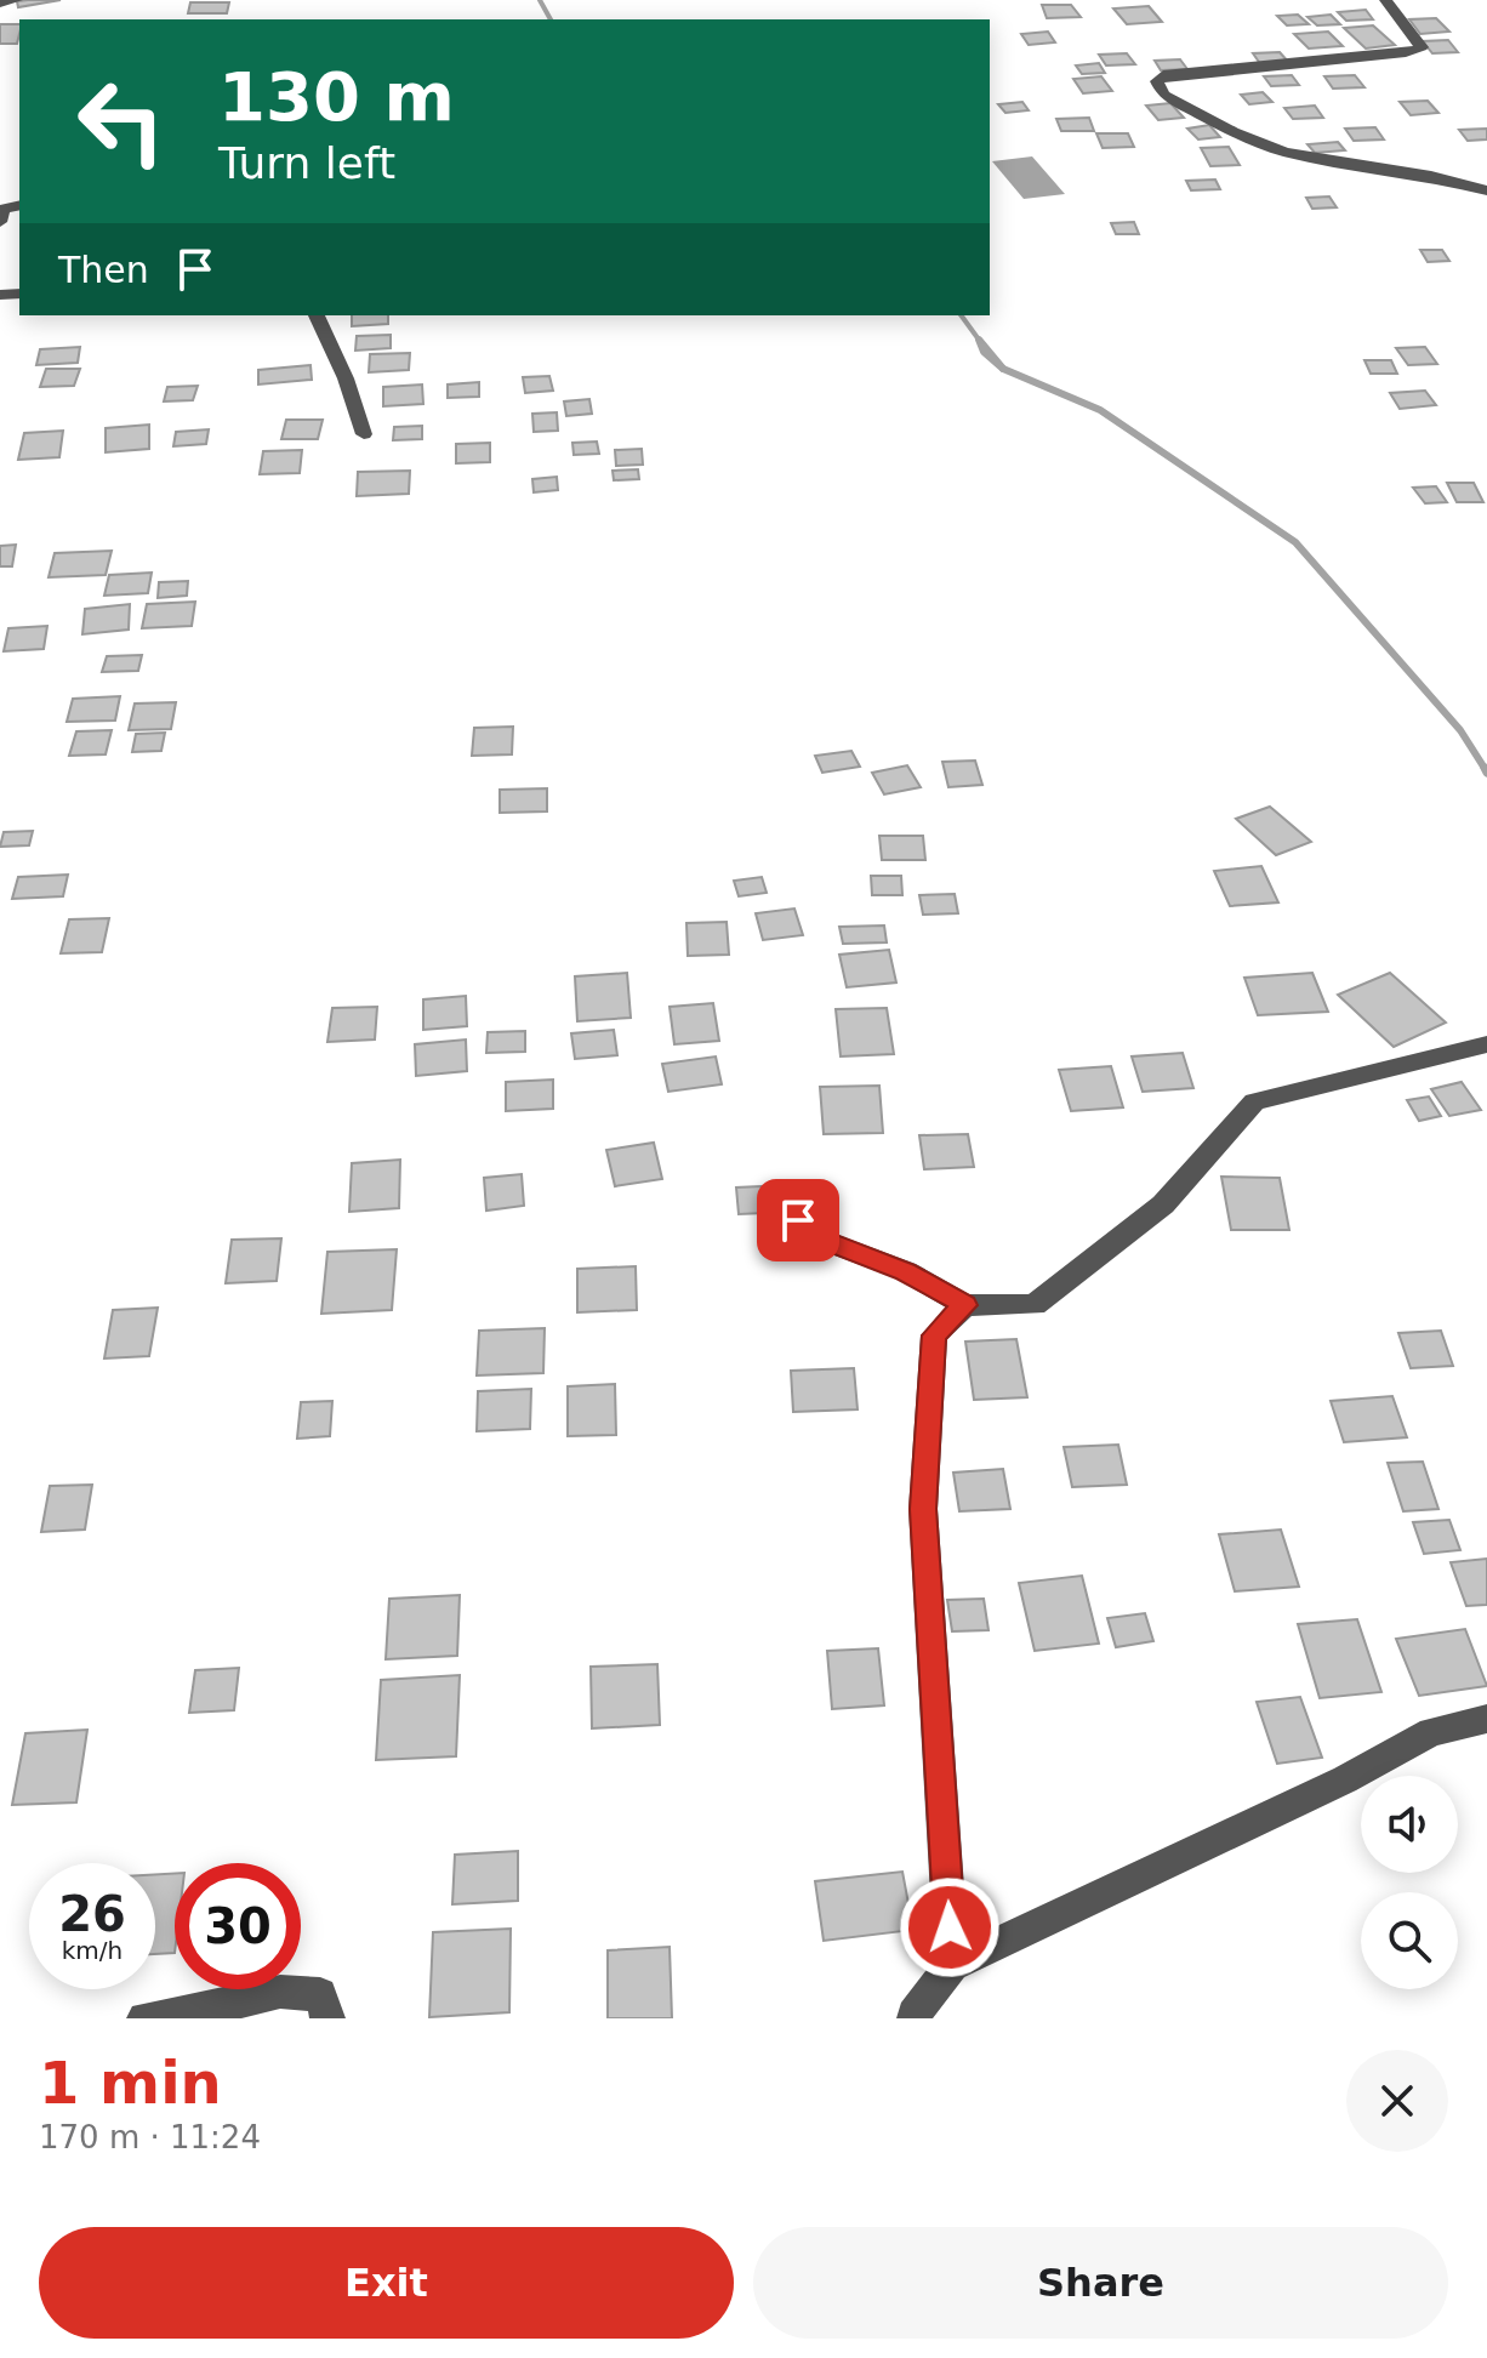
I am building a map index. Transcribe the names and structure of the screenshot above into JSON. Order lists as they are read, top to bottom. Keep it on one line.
{"page":{"turn":["130 m","Turn left"],"then":"Then","speed":"26 km/h","limit":"30","heading":["1 min","170 m · 11:24"],"buttons":["Exit","Share"]}}
